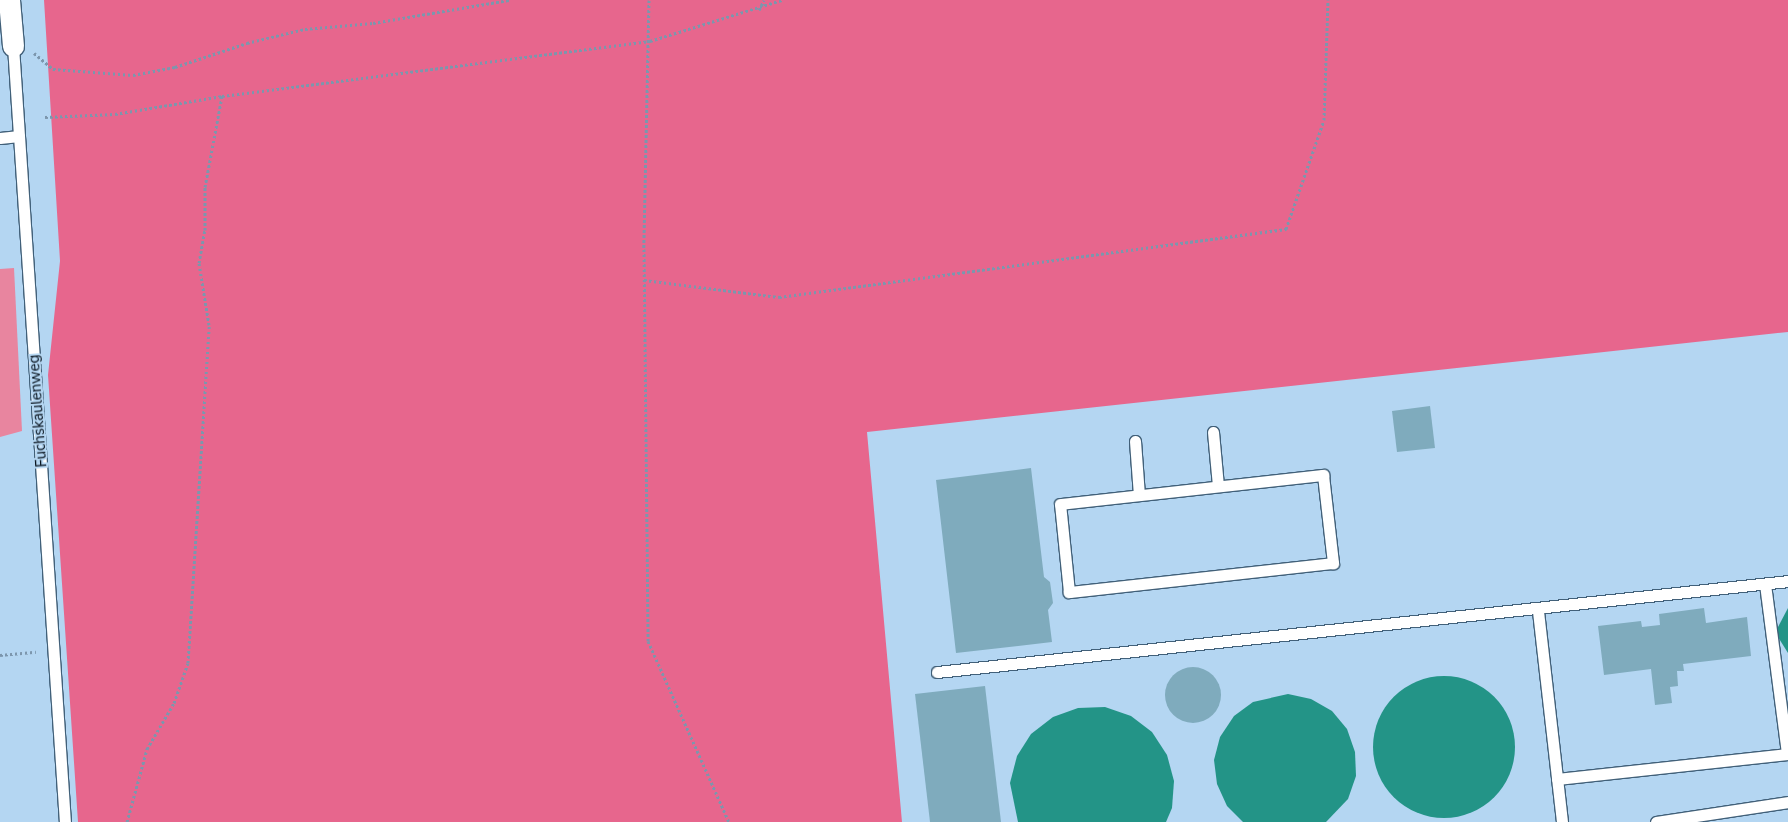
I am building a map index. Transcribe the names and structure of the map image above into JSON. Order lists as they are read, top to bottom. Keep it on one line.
{"streets":{"street":["Fuchskaulenweg"]}}
